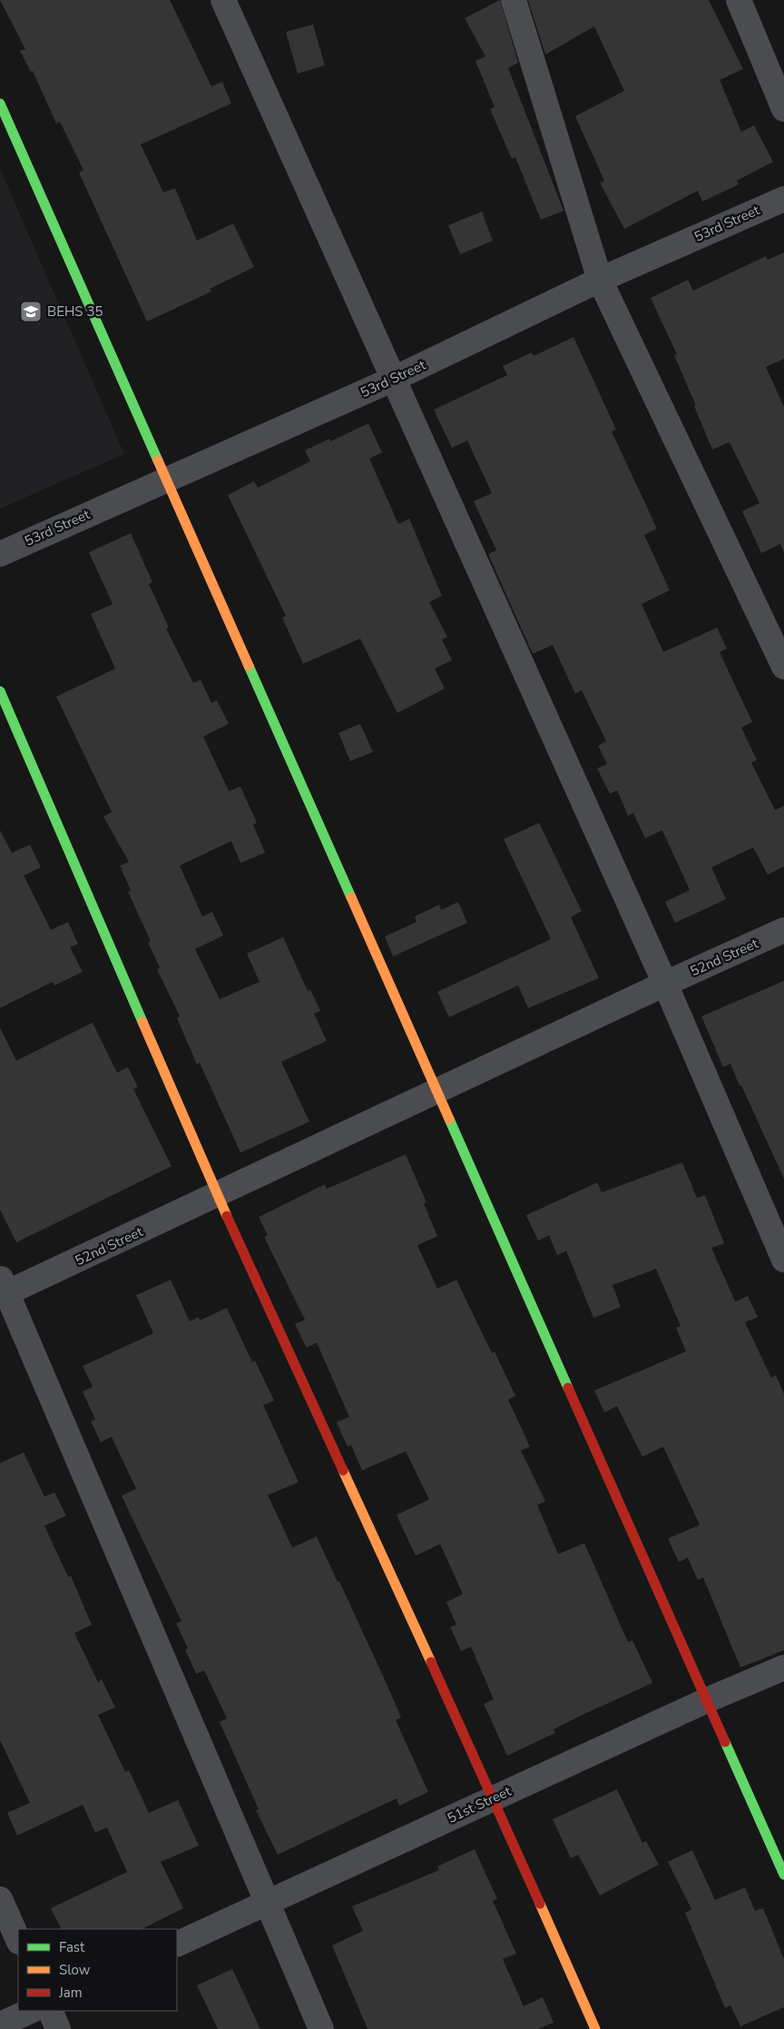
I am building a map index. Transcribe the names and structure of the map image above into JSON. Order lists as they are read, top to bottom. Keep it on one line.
{"streets":{"street":["53rd Street","52nd Street","51st Street"]},"places":{"school or university":["BEHS 35"]},"legend":["Fast","Slow","Jam"]}
